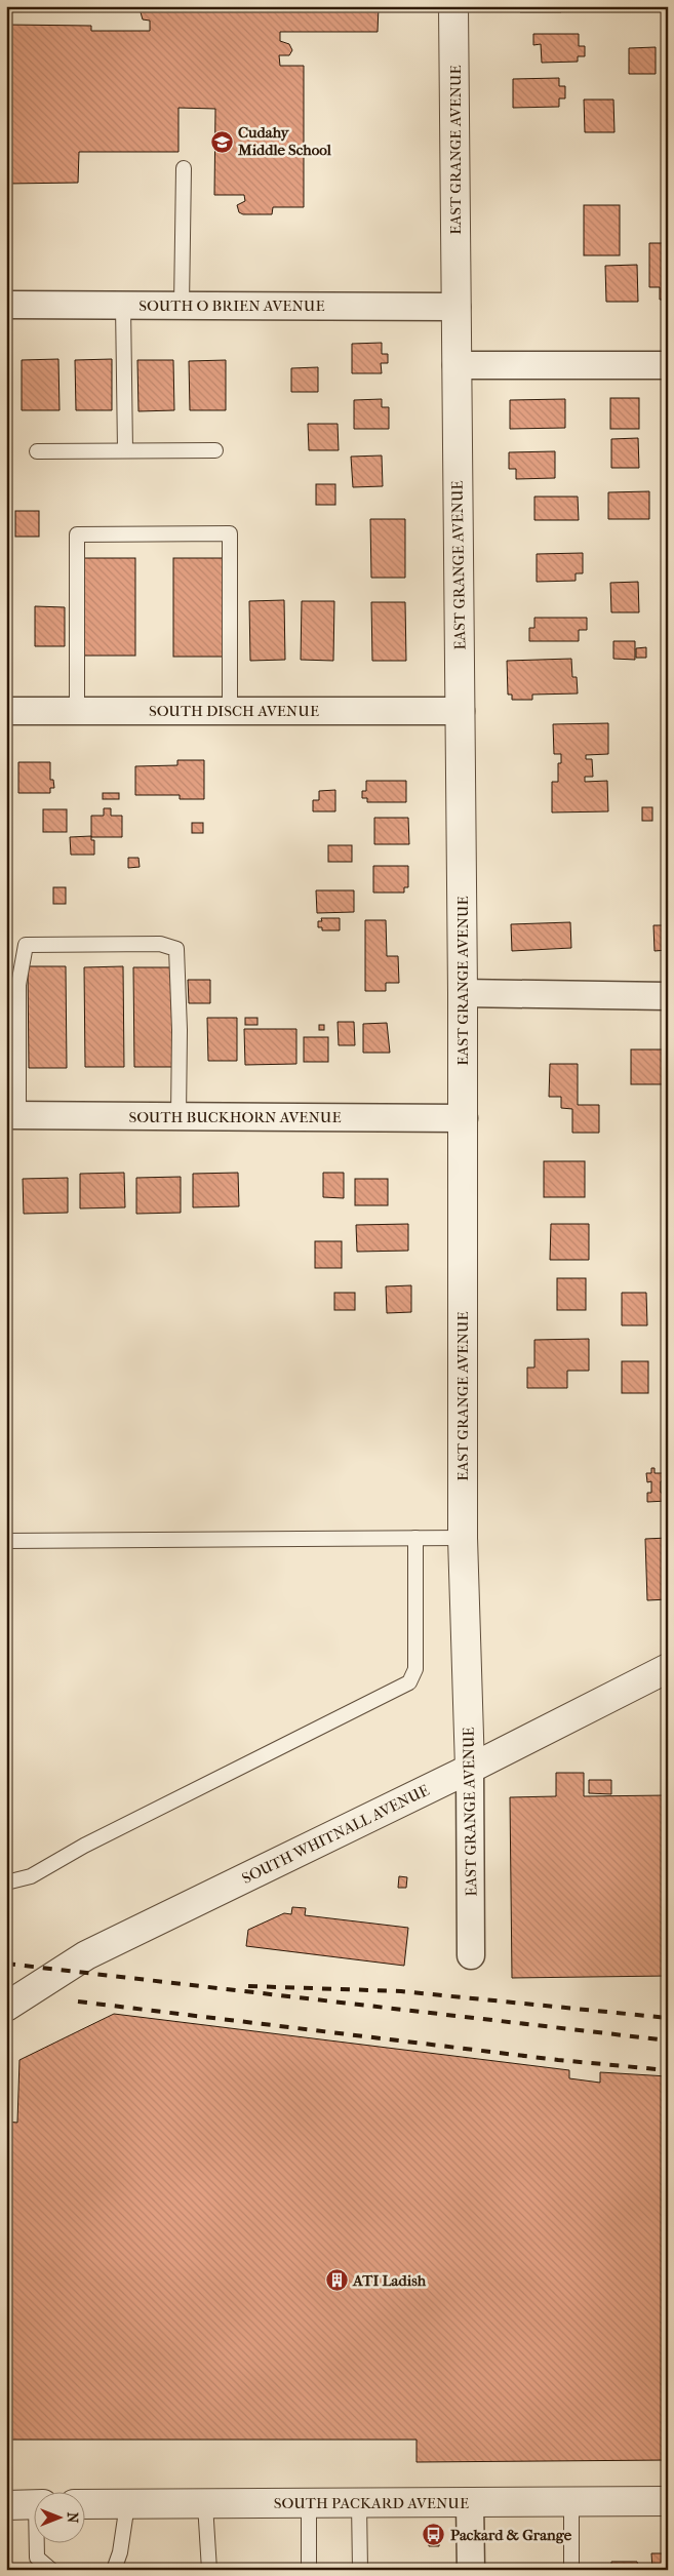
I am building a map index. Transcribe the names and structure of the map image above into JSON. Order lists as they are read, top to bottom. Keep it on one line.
{"streets":{"street":["EAST GRANGE AVENUE","SOUTH O BRIEN AVENUE","SOUTH DISCH AVENUE","SOUTH BUCKHORN AVENUE","SOUTH WHITNALL AVENUE","SOUTH PACKARD AVENUE"]},"crossings":[["EAST GRANGE AVENUE","SOUTH O BRIEN AVENUE"],["EAST GRANGE AVENUE","SOUTH DISCH AVENUE"],["EAST GRANGE AVENUE","SOUTH BUCKHORN AVENUE"],["EAST GRANGE AVENUE","SOUTH WHITNALL AVENUE"]],"places":{"school or university":["Cudahy Middle School"],"building":["ATI Ladish"],"bus stop":["Packard & Grange"]},"north":"right"}
